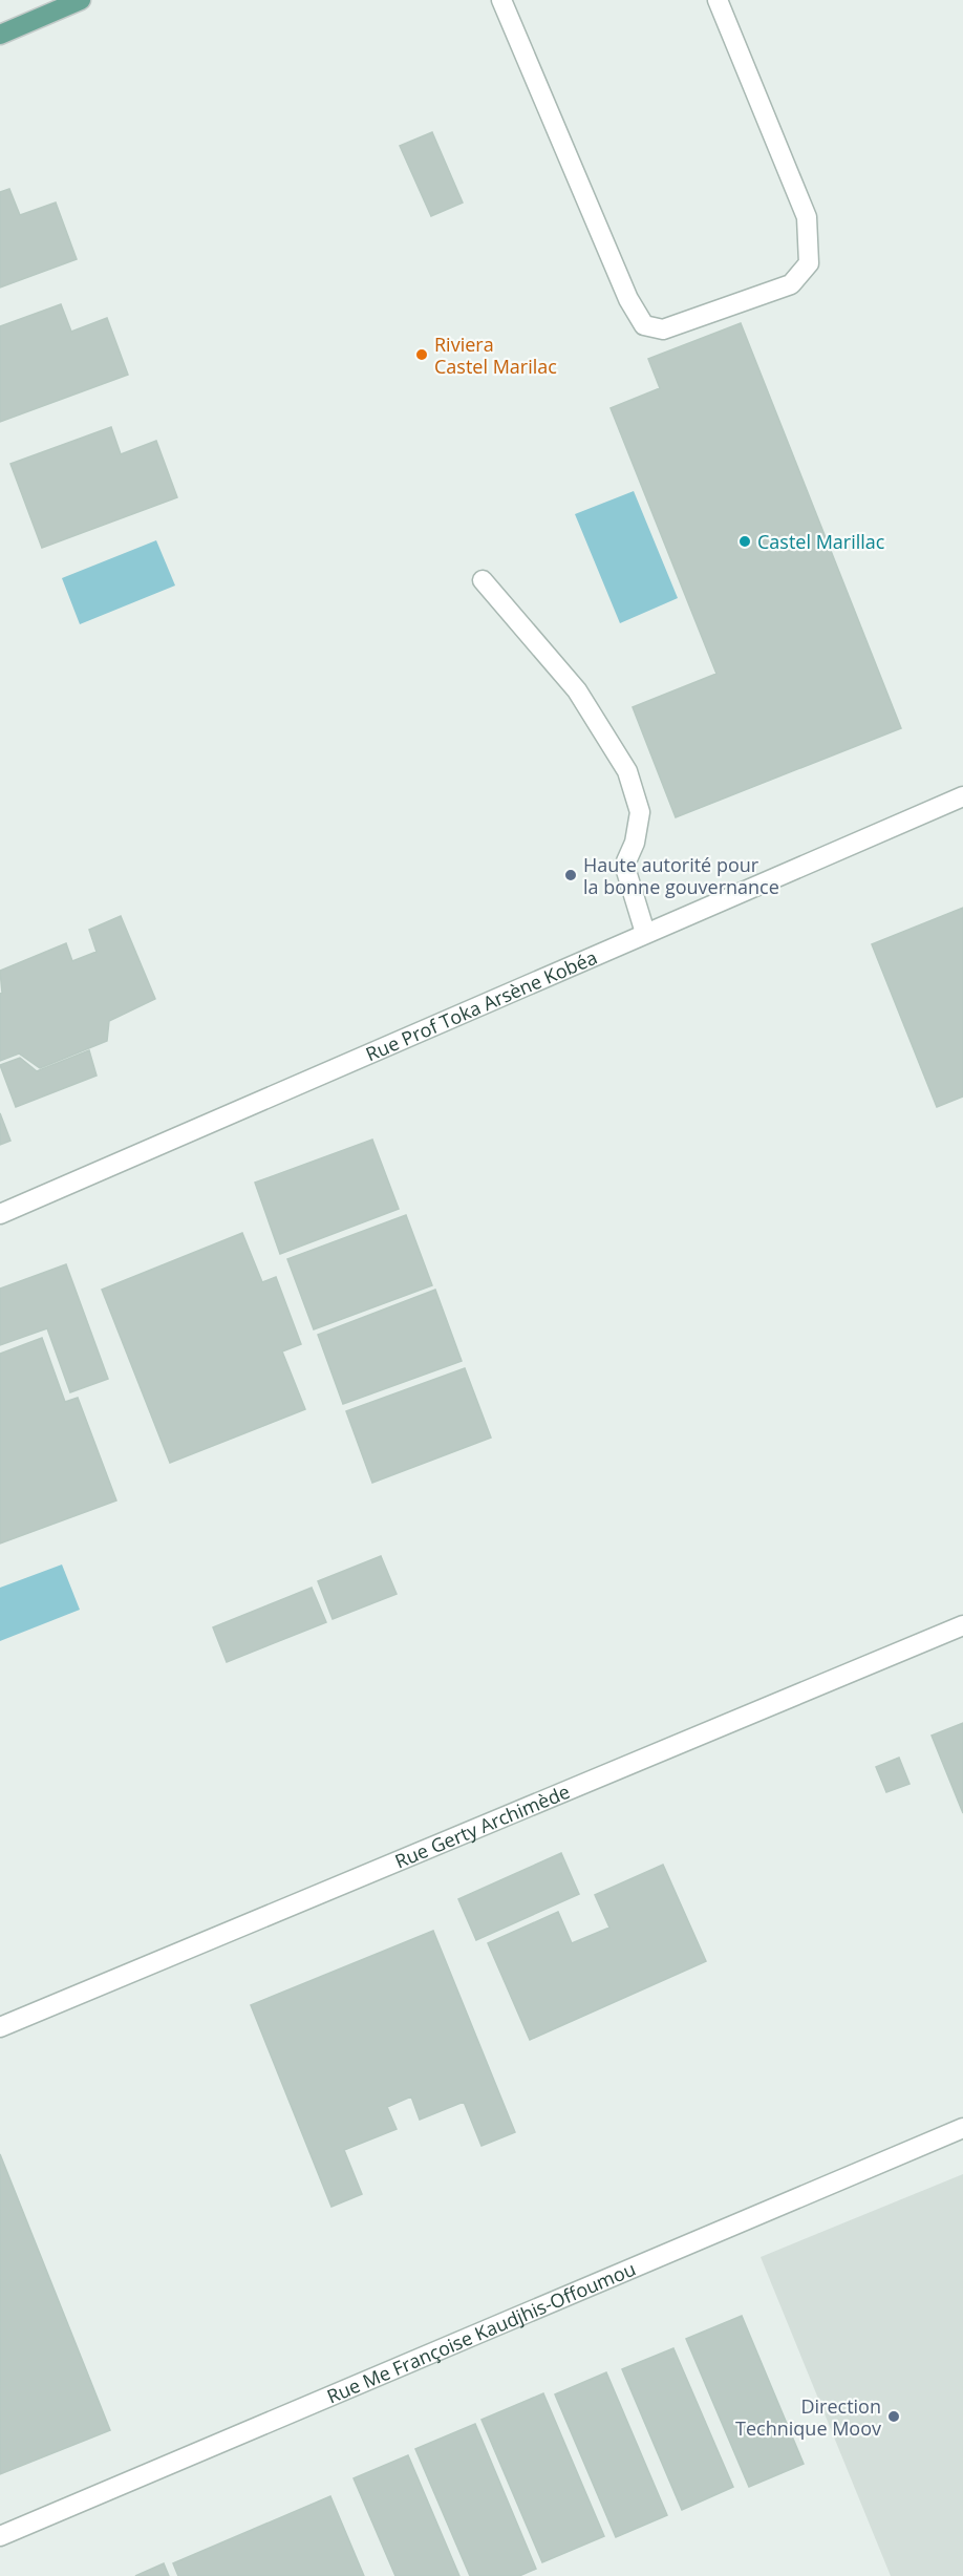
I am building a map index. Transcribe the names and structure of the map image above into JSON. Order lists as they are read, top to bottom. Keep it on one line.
{"streets":{"street":["Rue Prof Toka Arsène Kobéa","Rue Gerty Archimède","Rue Me Françoise Kaudjhis-Offoumou"]},"places":["Riviera Castel Marilac","Castel Marillac","Haute autorité pour la bonne gouvernance","Direction Technique Moov"]}
